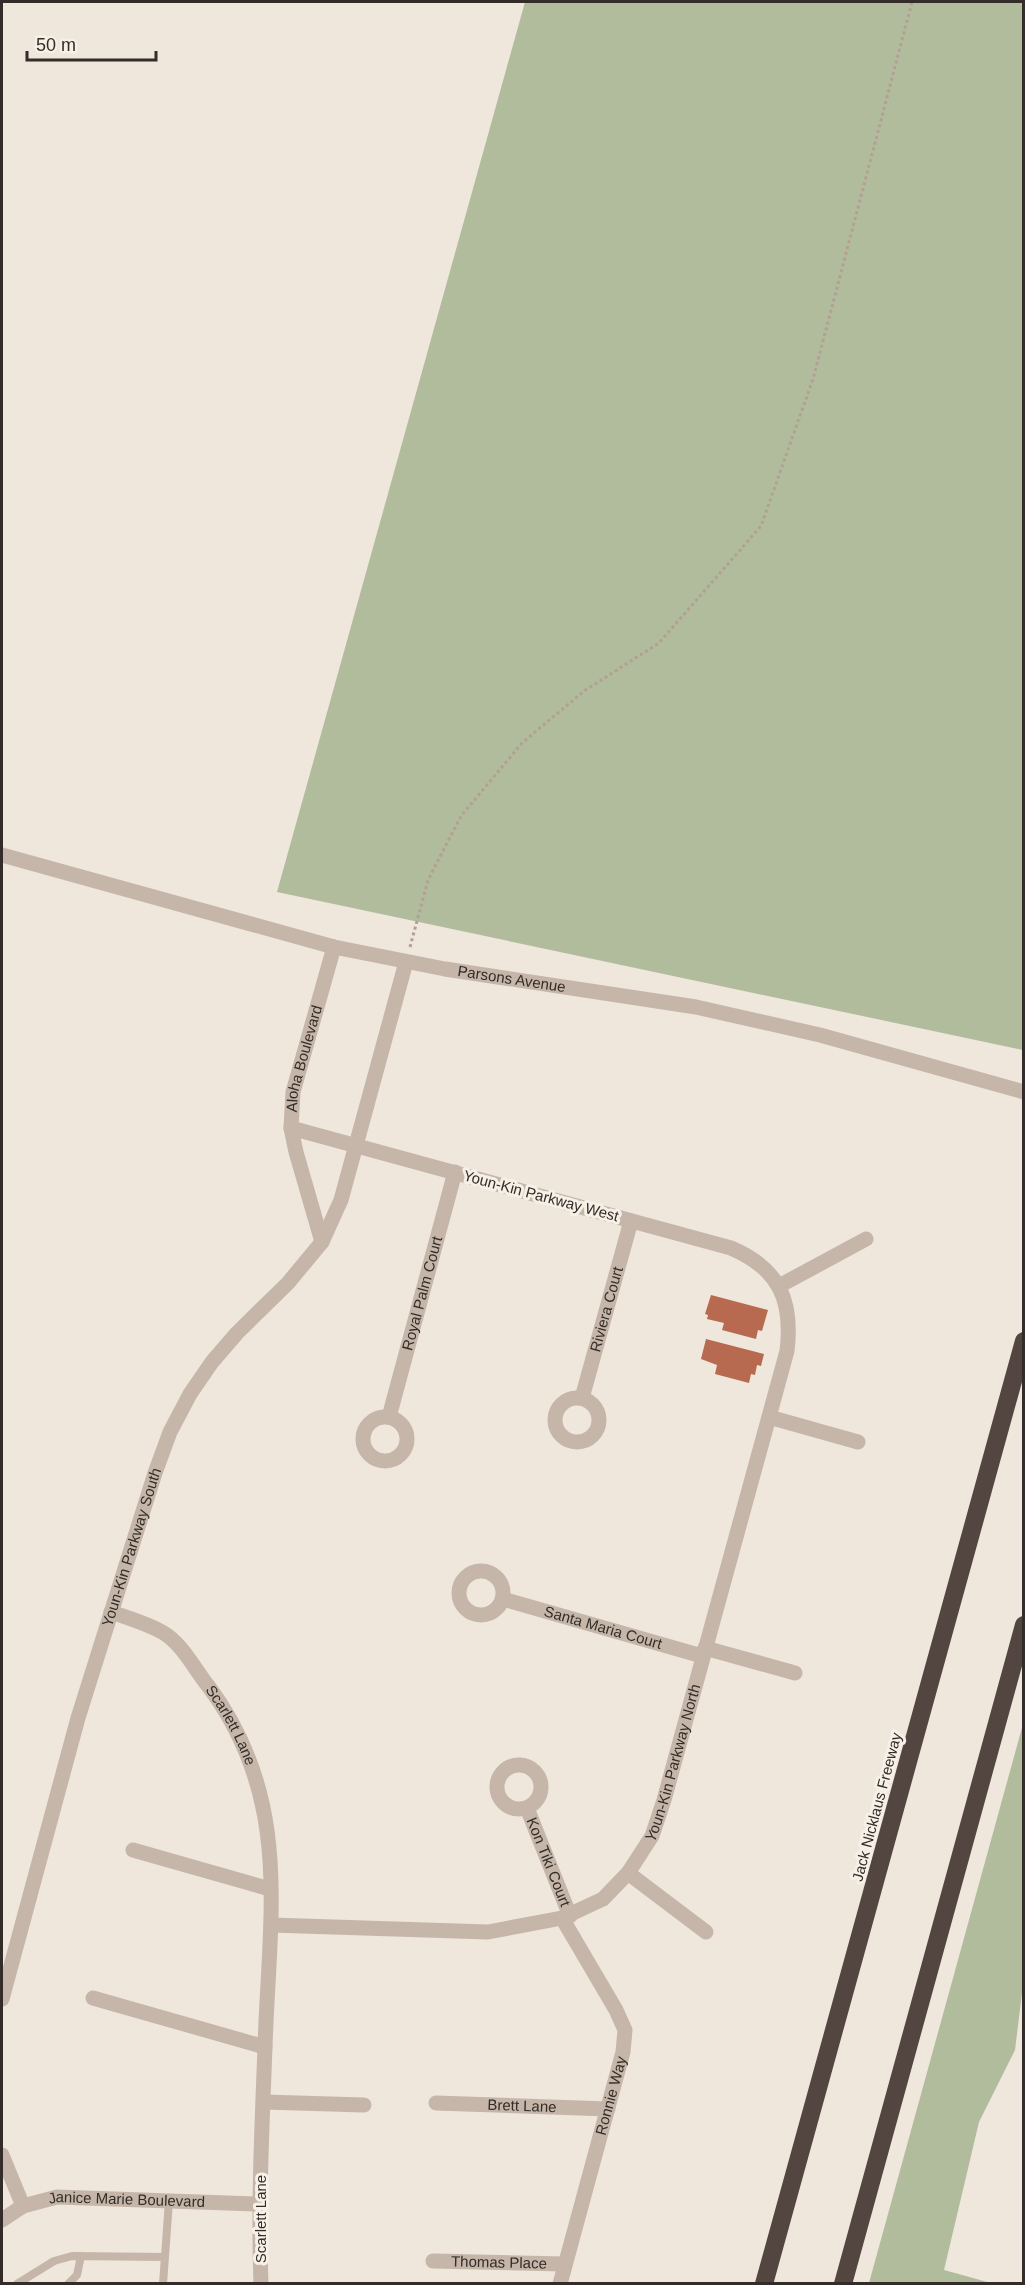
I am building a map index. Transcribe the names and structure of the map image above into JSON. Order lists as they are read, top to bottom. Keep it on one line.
{"streets":{"highway":["Jack Nicklaus Freeway"],"street":["Parsons Avenue","Aloha Boulevard","Youn-Kin Parkway West","Royal Palm Court","Riviera Court","Youn-Kin Parkway South","Santa Maria Court","Scarlett Lane","Youn-Kin Parkway North","Kon Tiki Court","Ronnie Way","Brett Lane","Janice Marie Boulevard","Thomas Place"]},"crossings":[["Parsons Avenue","Aloha Boulevard"],["Aloha Boulevard","Youn-Kin Parkway West"],["Aloha Boulevard","Youn-Kin Parkway South"],["Youn-Kin Parkway West","Royal Palm Court"],["Youn-Kin Parkway West","Riviera Court"],["Youn-Kin Parkway West","Youn-Kin Parkway South"],["Youn-Kin Parkway West","Youn-Kin Parkway North"],["Youn-Kin Parkway South","Scarlett Lane"],["Santa Maria Court","Youn-Kin Parkway North"],["Scarlett Lane","Youn-Kin Parkway North"],["Scarlett Lane","Janice Marie Boulevard"],["Youn-Kin Parkway North","Kon Tiki Court"],["Youn-Kin Parkway North","Ronnie Way"],["Kon Tiki Court","Ronnie Way"],["Ronnie Way","Brett Lane"],["Ronnie Way","Thomas Place"]],"scale_bar":"50 m"}
